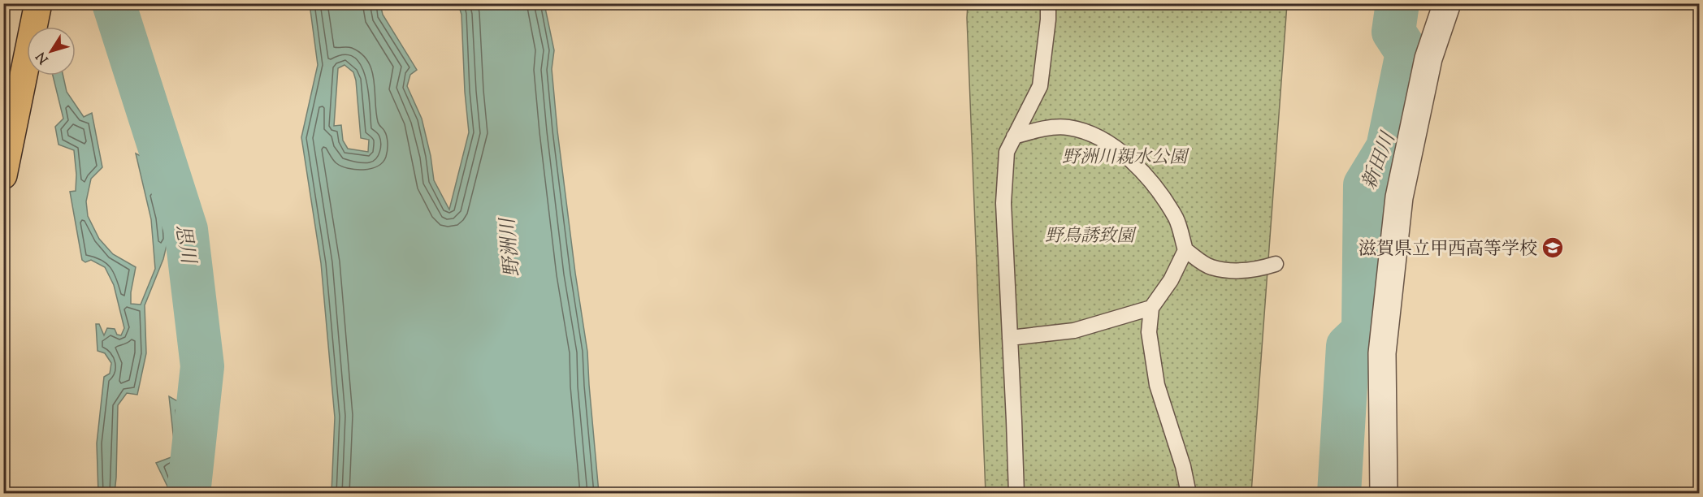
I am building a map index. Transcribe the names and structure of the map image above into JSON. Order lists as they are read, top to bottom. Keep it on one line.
{"water":["新田川","思川","野洲川"],"parks":["野洲川親水公園","野鳥誘致園"],"places":{"school or university":["滋賀県立甲西高等学校"]},"north":"bottom left"}
